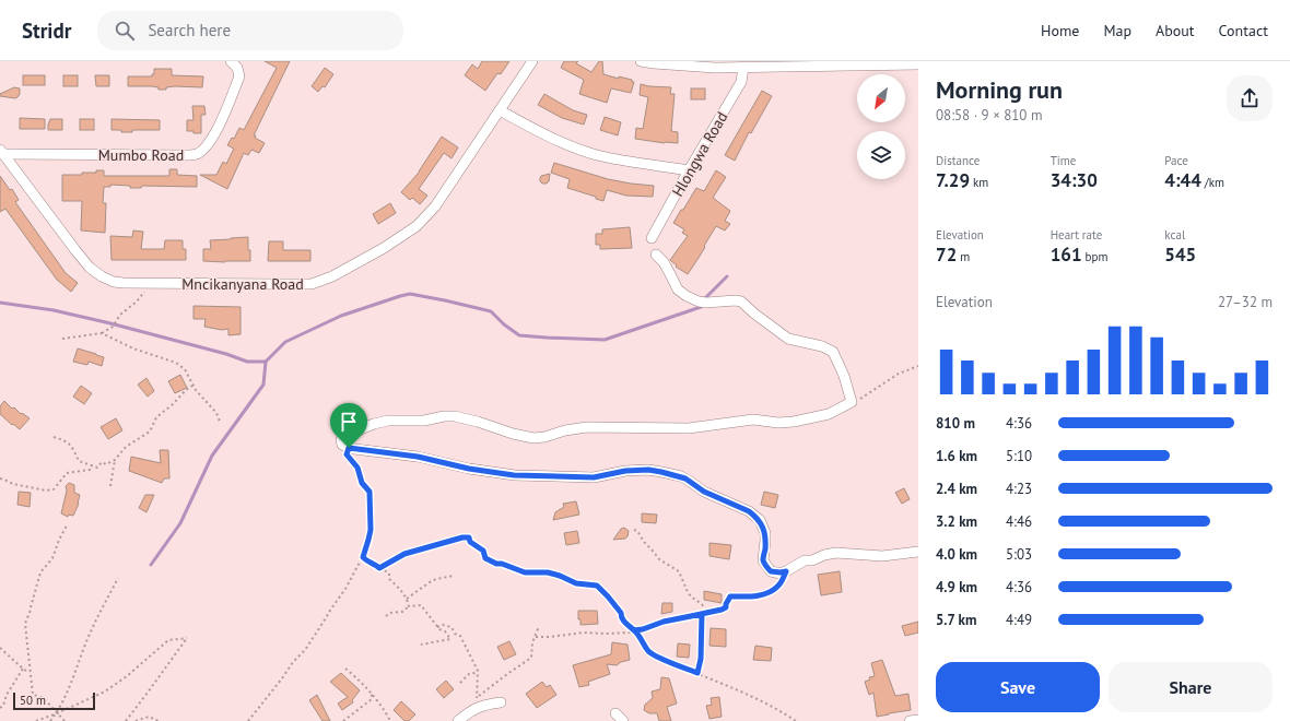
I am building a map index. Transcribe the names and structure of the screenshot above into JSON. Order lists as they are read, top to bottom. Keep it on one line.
{"streets":{"street":["Hlongwa Road","Mumbo Road","Mncikanyana Road"]},"crossings":[["Mumbo Road","Mncikanyana Road"]],"scale_bar":"50 m","north":"bottom left","page":{"header":"Stridr","search":"Search here","nav":["Home","Map","About","Contact"],"heading":["Morning run","08:58 · 9 × 810 m"],"stats":[["Distance","7.29 km"],["Time","34:30"],["Pace","4:44 /km"],["Elevation","72 m"],["Heart rate","161 bpm"],["kcal","545"]],"chart":["Elevation","27–32 m"],"list":[{"name":"810 m","note":"4:36"},{"name":"1.6 km","note":"5:10"},{"name":"2.4 km","note":"4:23"},{"name":"3.2 km","note":"4:46"},{"name":"4.0 km","note":"5:03"},{"name":"4.9 km","note":"4:36"},{"name":"5.7 km","note":"4:49"}],"buttons":["Save","Share"],"scale":"50 m"}}
